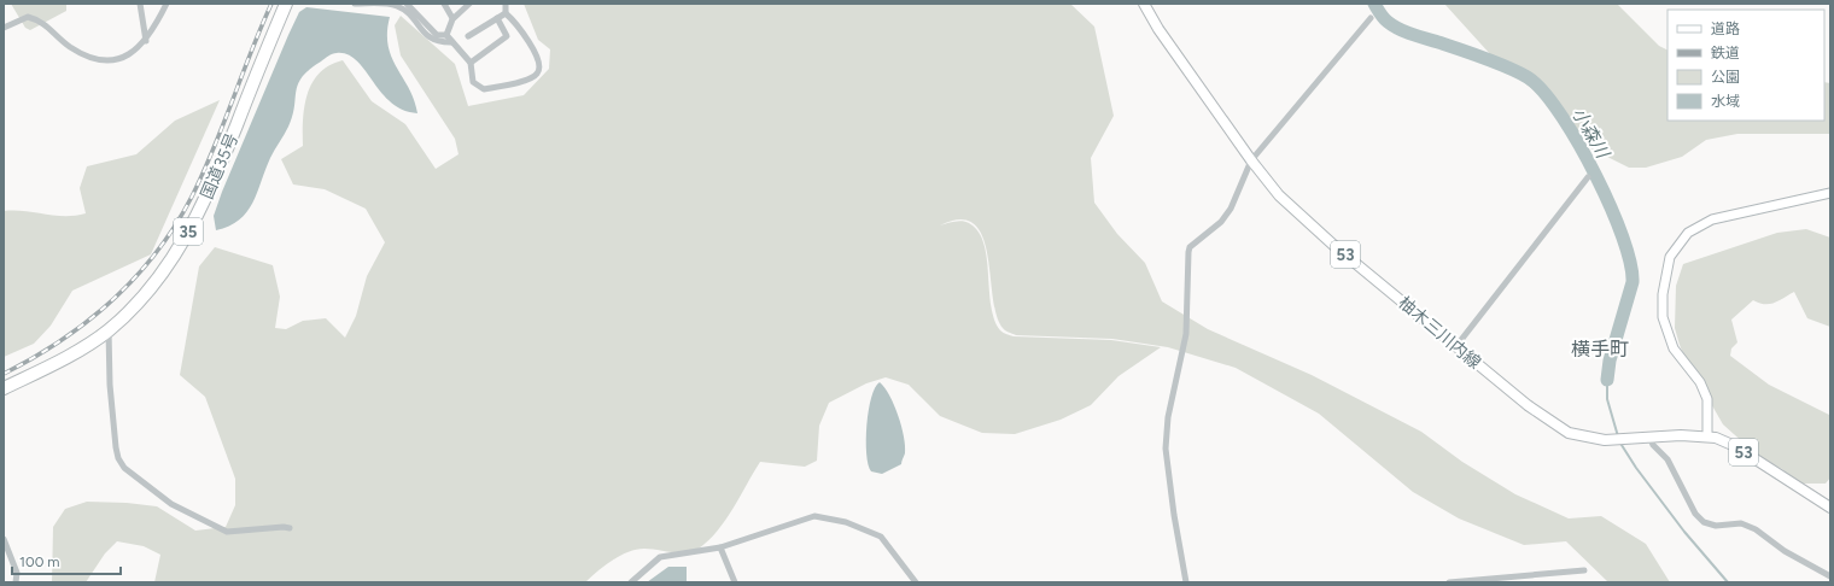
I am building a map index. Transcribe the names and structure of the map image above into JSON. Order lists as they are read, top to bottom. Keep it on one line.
{"streets":{"highway":["国道35号","35"],"main road":["53","柚木三川内線"]},"districts":["横手町"],"water":["小森川"],"legend":["道路","鉄道","公園","水域"],"scale_bar":"100 m"}
